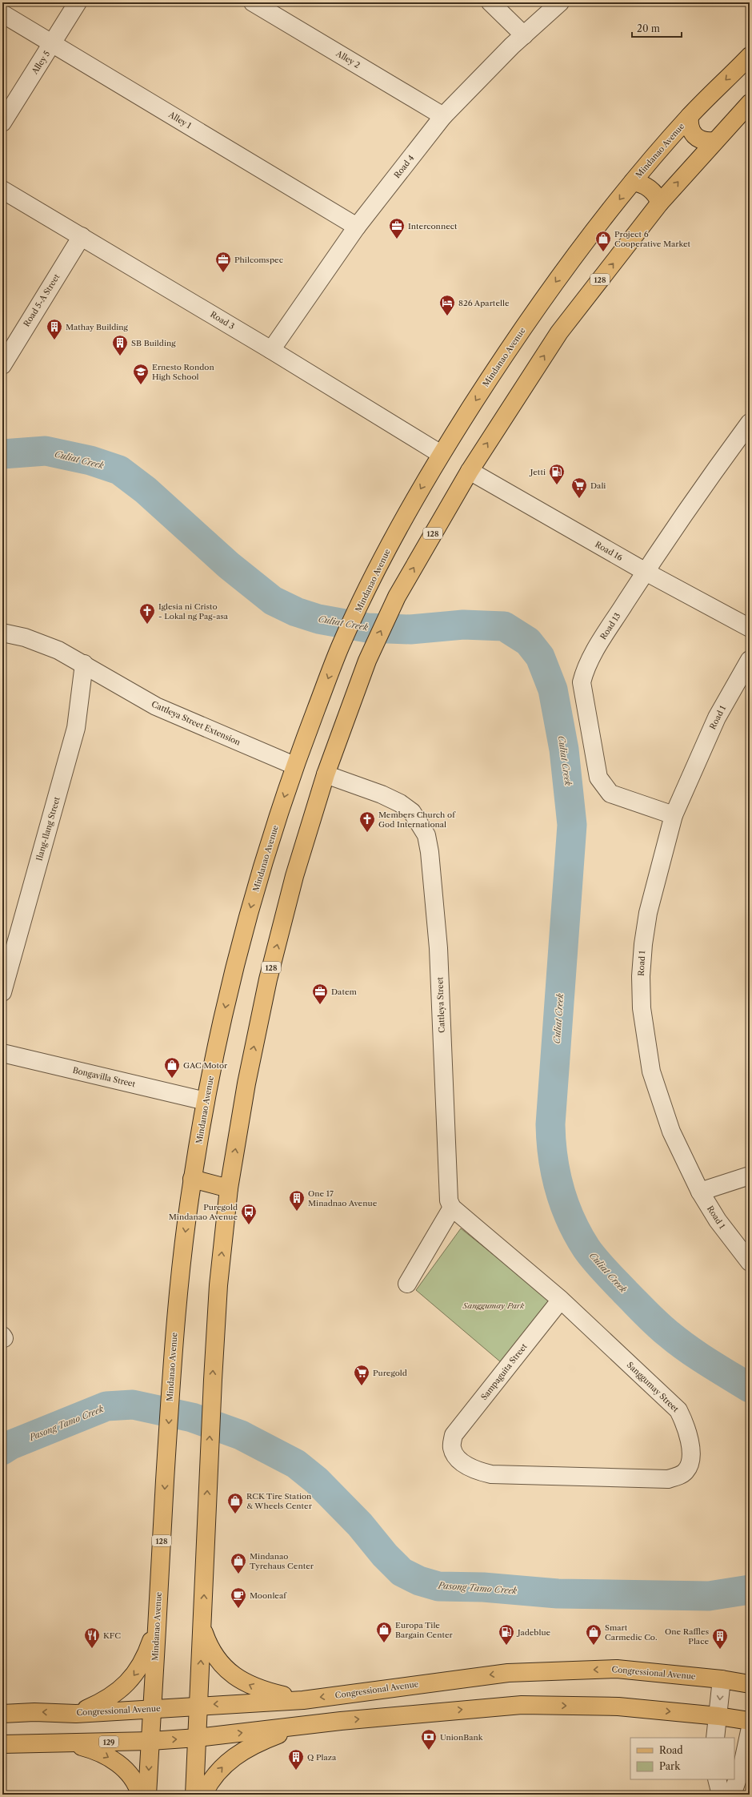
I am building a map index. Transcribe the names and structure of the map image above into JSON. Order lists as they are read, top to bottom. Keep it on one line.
{"streets":{"main road":["Mindanao Avenue","128","Congressional Avenue","129"],"street":["Alley 2","Alley 5","Alley 1","Road 4","Road 5-A Street","Road 3","Road 16","Road 13","Road 1","Cattleya Street Extension","Ilang-Ilang Street","Cattleya Street","Bongavilla Street","Sampaguita Street","Sanggumay Street"]},"crossings":[["Alley 2","Road 4"],["Alley 5","Alley 1"],["Alley 1","Road 4"],["Mindanao Avenue","Road 3"],["Mindanao Avenue","Cattleya Street Extension"],["Mindanao Avenue","Bongavilla Street"],["Mindanao Avenue","Congressional Avenue"],["Mindanao Avenue","129"],["Road 4","Road 3"],["128","Road 16"],["128","Cattleya Street"],["128","Congressional Avenue"],["128","129"],["Road 5-A Street","Road 3"],["Road 16","Road 13"],["Road 13","Road 1"],["Cattleya Street Extension","Ilang-Ilang Street"],["Cattleya Street","Sanggumay Street"],["Sampaguita Street","Sanggumay Street"]],"water":["Culiat Creek","Pasong Tamo Creek"],"parks":["Sanggumay Park"],"places":{"office":["Interconnect","Philcomspec","Datem"],"shop":["Project 6 Cooperative Market","GAC Motor","RCK Tire Station & Wheels Center","Mindanao Tyrehaus Center","Europa Tile Bargain Center","Smart Carmedic Co."],"hotel":["826 Apartelle"],"building":["Mathay Building","SB Building","One 17 Minadnao Avenue","One Raffles Place","Q Plaza"],"school or university":["Ernesto Rondon High School"],"fuel station":["Jetti","Jadeblue"],"supermarket":["Dali","Puregold"],"church":["Iglesia ni Cristo - Lokal ng Pag-asa","Members Church of God International"],"bus stop":["Puregold Mindanao Avenue"],"cafe":["Moonleaf"],"restaurant":["KFC"],"bank":["UnionBank"]},"legend":["Road","Park"],"scale_bar":"20 m"}
